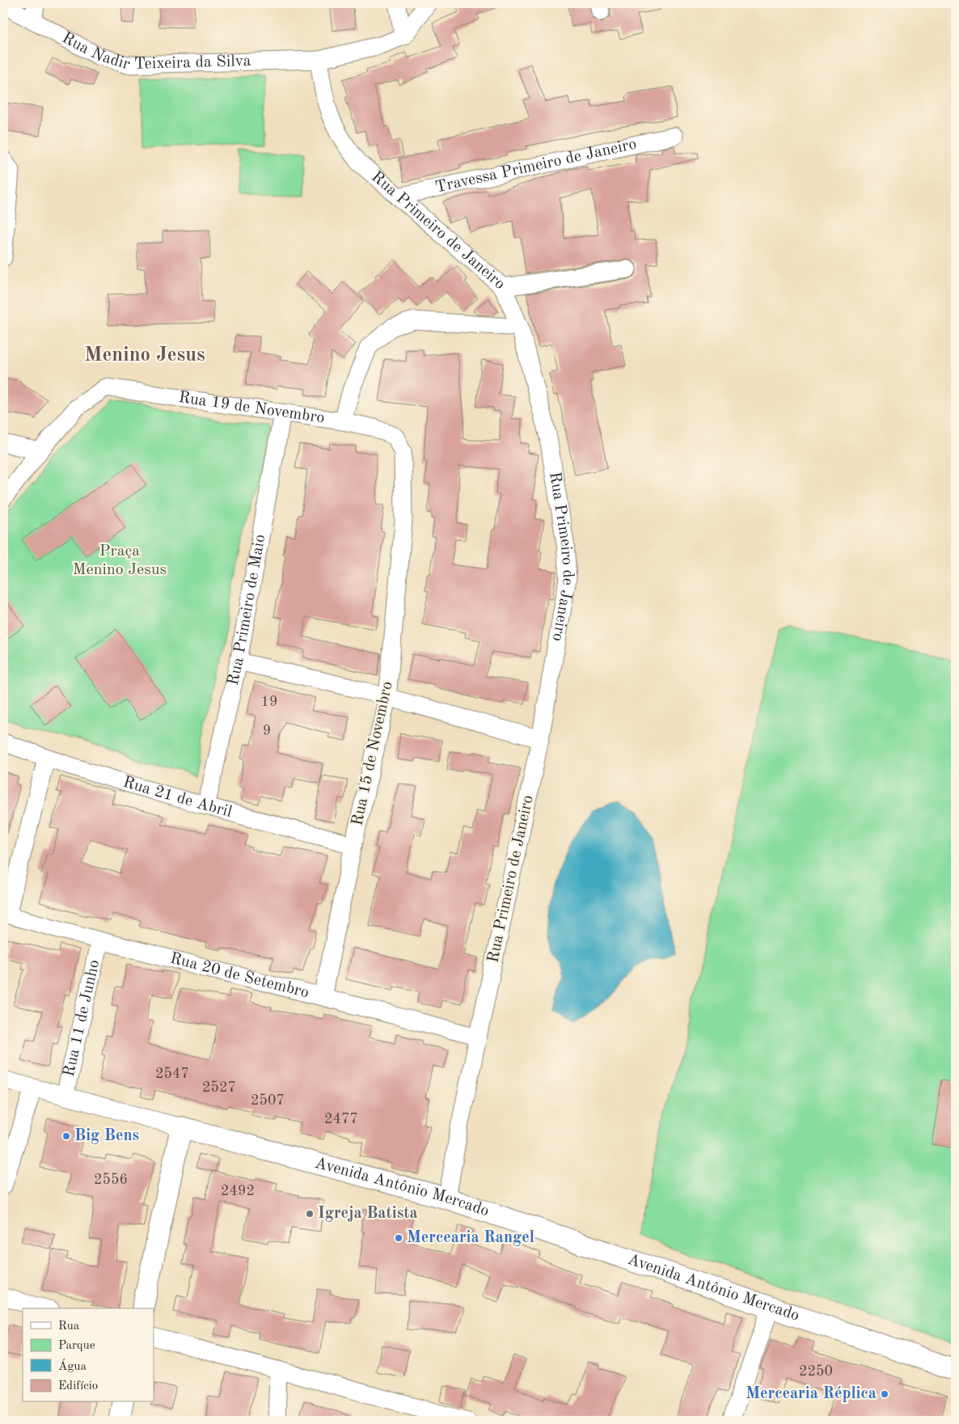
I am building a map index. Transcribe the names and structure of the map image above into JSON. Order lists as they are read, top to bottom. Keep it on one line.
{"streets":{"street":["Rua Nadir Teixeira da Silva","Travessa Primeiro de Janeiro","Rua Primeiro de Janeiro","Rua 19 de Novembro","Rua Primeiro de Maio","Rua 15 de Novembro","Rua 21 de Abril","Rua 20 de Setembro","Rua 11 de Junho","Avenida Antônio Mercado"]},"crossings":[["Rua Nadir Teixeira da Silva","Rua Primeiro de Janeiro"],["Travessa Primeiro de Janeiro","Rua Primeiro de Janeiro"],["Rua Primeiro de Janeiro","Rua 20 de Setembro"],["Rua Primeiro de Janeiro","Avenida Antônio Mercado"],["Rua 19 de Novembro","Rua Primeiro de Maio"],["Rua 19 de Novembro","Rua 15 de Novembro"],["Rua Primeiro de Maio","Rua 21 de Abril"],["Rua 15 de Novembro","Rua 21 de Abril"],["Rua 15 de Novembro","Rua 20 de Setembro"],["Rua 20 de Setembro","Rua 11 de Junho"],["Rua 11 de Junho","Avenida Antônio Mercado"]],"districts":["Menino Jesus"],"parks":["Praça Menino Jesus"],"places":["Big Bens","Igreja Batista","Mercearia Rangel","Mercearia Réplica"],"house_numbers":["19","9","2547","2527","2507","2477","2556","2492","2250"],"legend":["Rua","Parque","Água","Edifício"]}
